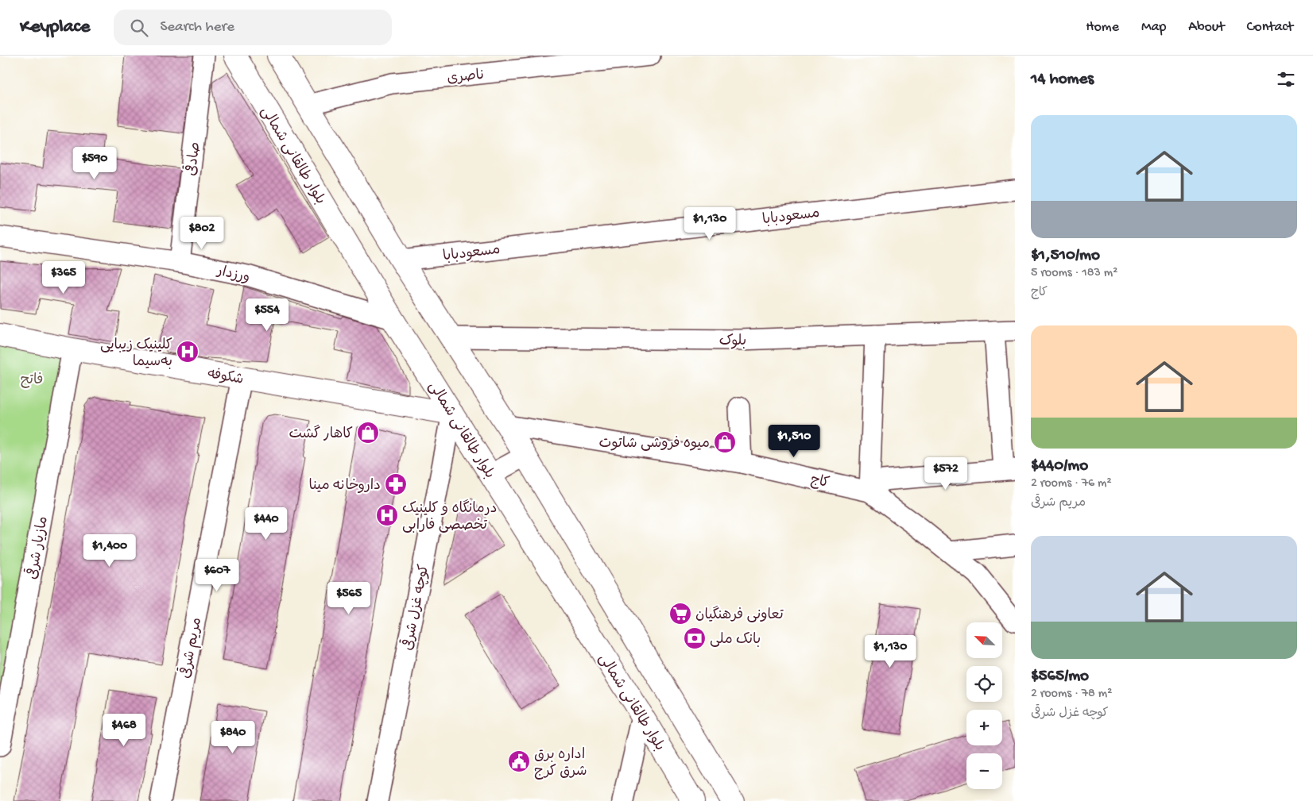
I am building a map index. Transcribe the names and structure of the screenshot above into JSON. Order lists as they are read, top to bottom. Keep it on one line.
{"streets":{"main road":["بلوار طالقانی شمالی","شکوفه"],"street":["ناصری","صادقی","مسعودبابا","ورزدار","بلوک","کاج","مازیار شرقی","کوچه غزل شرقی","مریم شرقی"]},"crossings":[["بلوار طالقانی شمالی","ورزدار"],["بلوار طالقانی شمالی","شکوفه"],["بلوار طالقانی شمالی","کوچه غزل شرقی"],["صادقی","ورزدار"],["شکوفه","مازیار شرقی"],["شکوفه","کوچه غزل شرقی"],["شکوفه","مریم شرقی"]],"parks":["فاتح"],"places":{"hospital":["کلینیک زیبایی به‌سیما","درمانگاه و کلینیک تخصصی فارابی"],"shop":["کاهار گشت","میوه فروشی شاتوت"],"pharmacy":["داروخانه مینا"],"supermarket":["تعاونی فرهنگیان"],"bank":["بانک ملی"],"public building":["اداره برق شرق کرج"]},"north":"top left","page":{"header":"Keyplace","search":"Search here","nav":["Home","Map","About","Contact"],"heading":"14 homes","list":[{"name":"$1,510/mo","note":"5 rooms · 183 m² · کاج"},{"name":"$440/mo","note":"2 rooms · 76 m² · مریم شرقی"},{"name":"$565/mo","note":"2 rooms · 78 m² · کوچه غزل شرقی"}],"price":["$590","$1,130","$802","$365","$554","$1,510","$572","$440","$1,400","$607","$565","$1,130","$468","$840"],"map_buttons":["+","−"]}}
